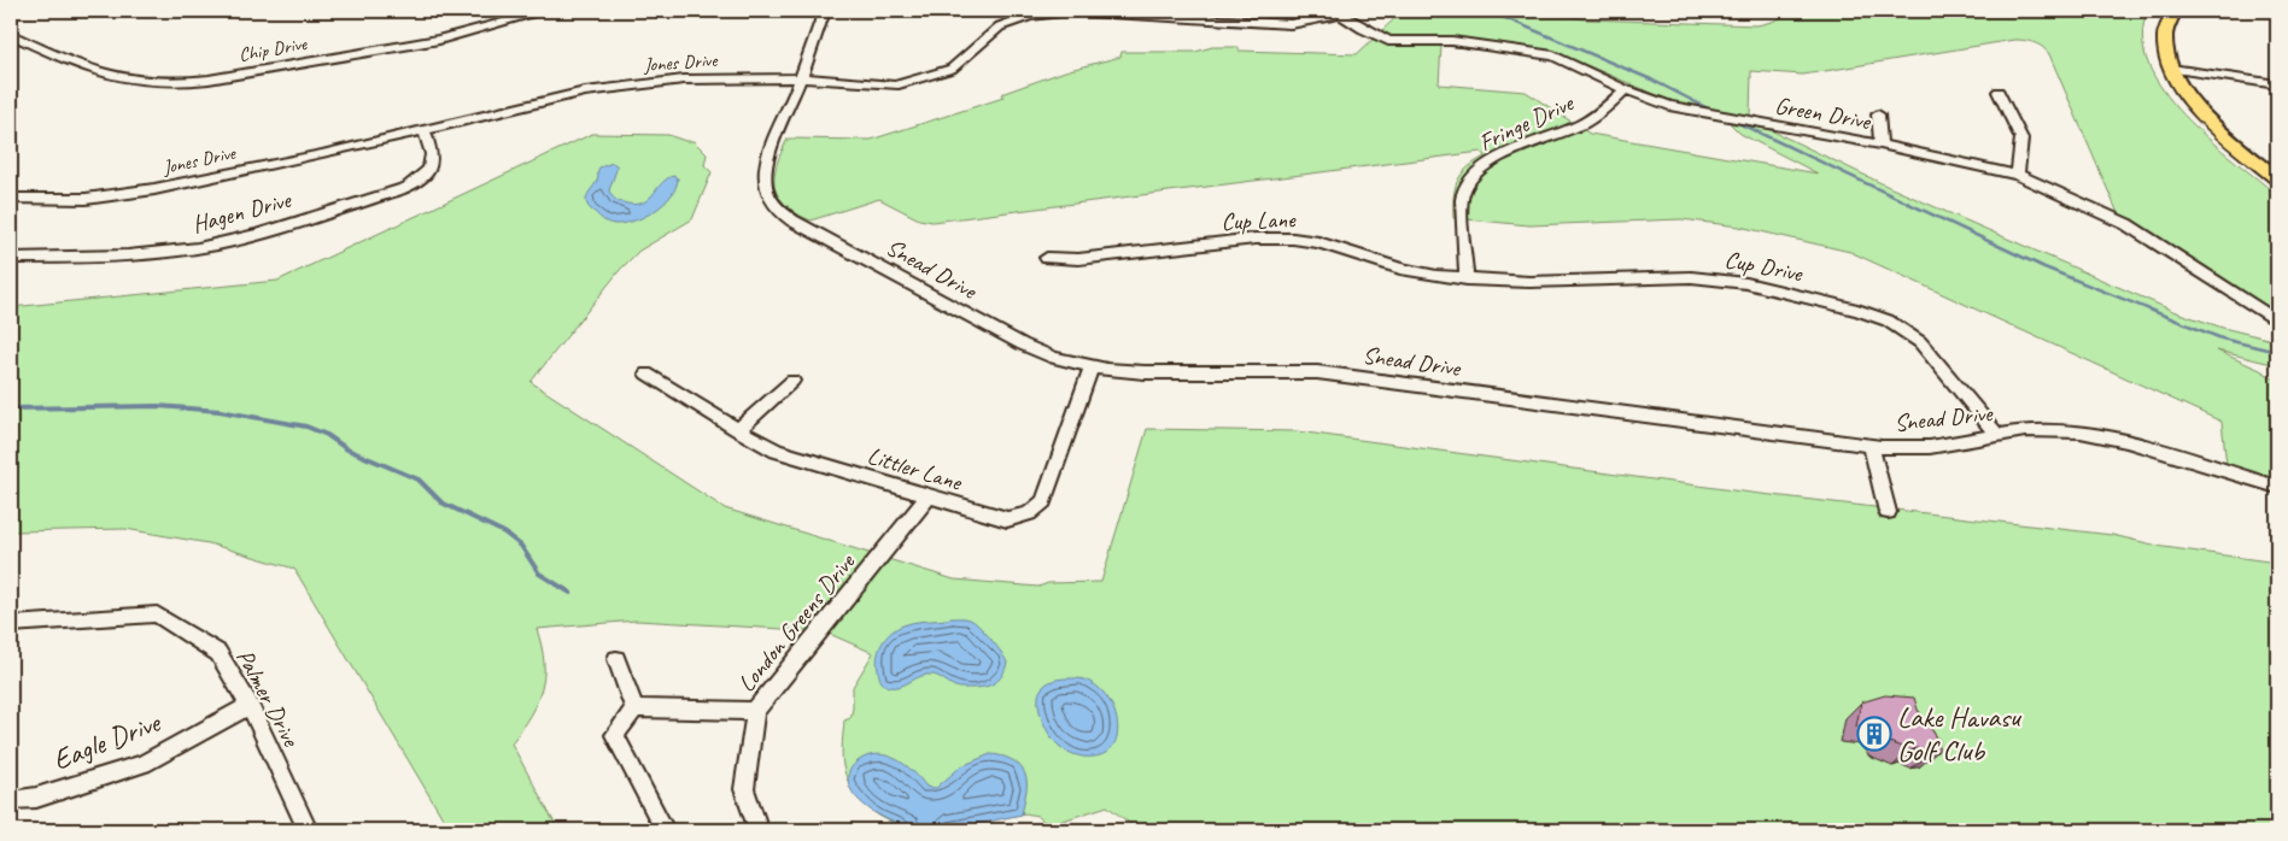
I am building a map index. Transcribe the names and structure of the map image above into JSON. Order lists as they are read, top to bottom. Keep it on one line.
{"streets":{"street":["Chip Drive","Jones Drive","Green Drive","Fringe Drive","Hagen Drive","Cup Lane","Cup Drive","Snead Drive","Littler Lane","London Greens Drive","Palmer Drive","Eagle Drive"]},"crossings":[["Jones Drive","Green Drive"],["Jones Drive","Hagen Drive"],["Jones Drive","Snead Drive"],["Green Drive","Fringe Drive"],["Fringe Drive","Cup Lane"],["Fringe Drive","Cup Drive"],["Cup Lane","Cup Drive"],["Cup Drive","Snead Drive"],["Snead Drive","Littler Lane"],["Littler Lane","London Greens Drive"],["Palmer Drive","Eagle Drive"]],"places":{"building":["Lake Havasu Golf Club"]}}
